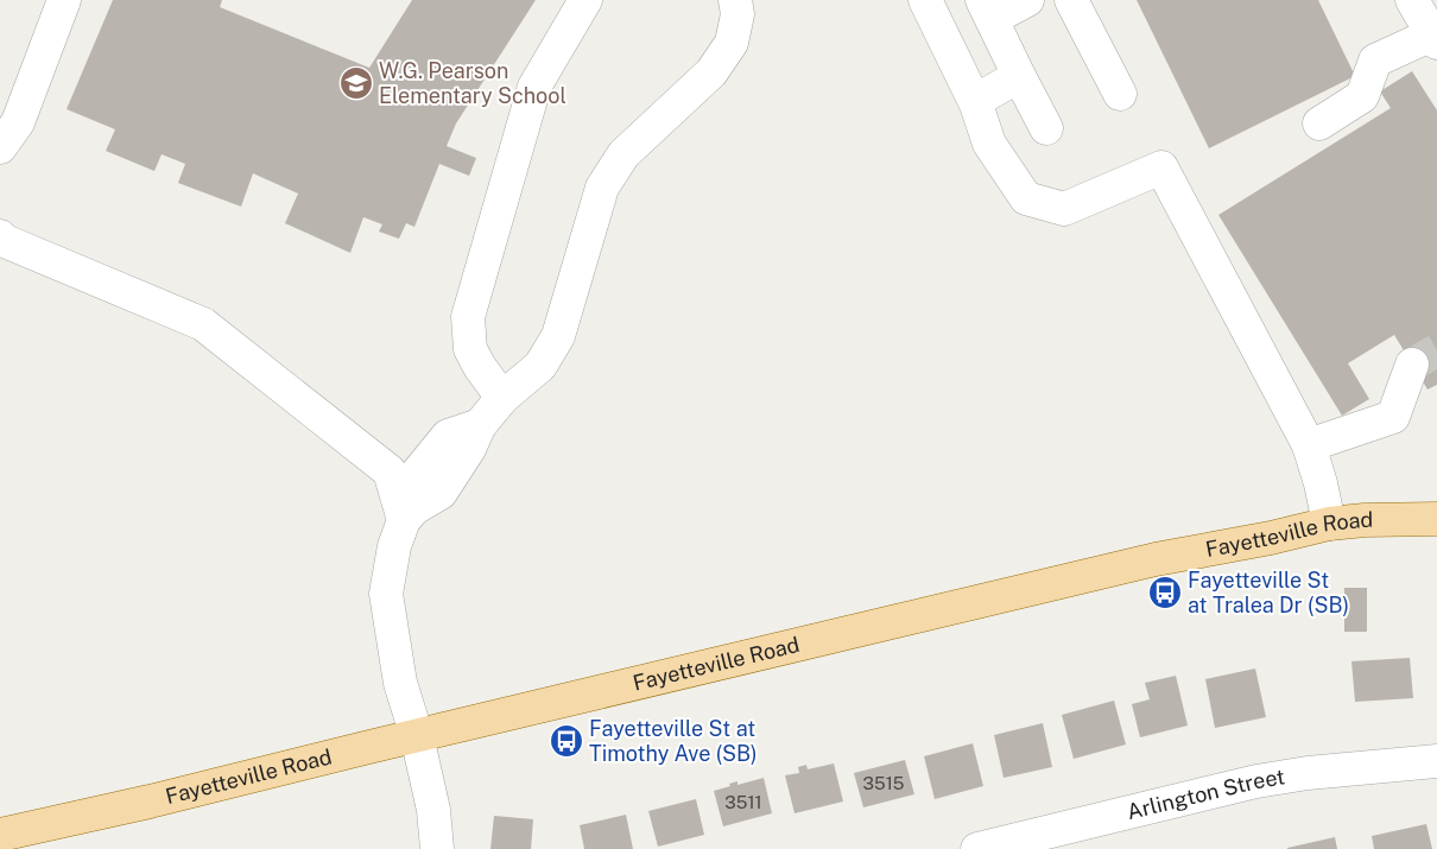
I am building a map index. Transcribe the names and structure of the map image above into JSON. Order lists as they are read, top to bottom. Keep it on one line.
{"streets":{"main road":["Fayetteville Road"],"street":["Arlington Street"]},"places":{"school or university":["W.G. Pearson Elementary School"],"bus stop":["Fayetteville St at Tralea Dr (SB)","Fayetteville St at Timothy Ave (SB)"]},"house_numbers":["3515","3511"]}
